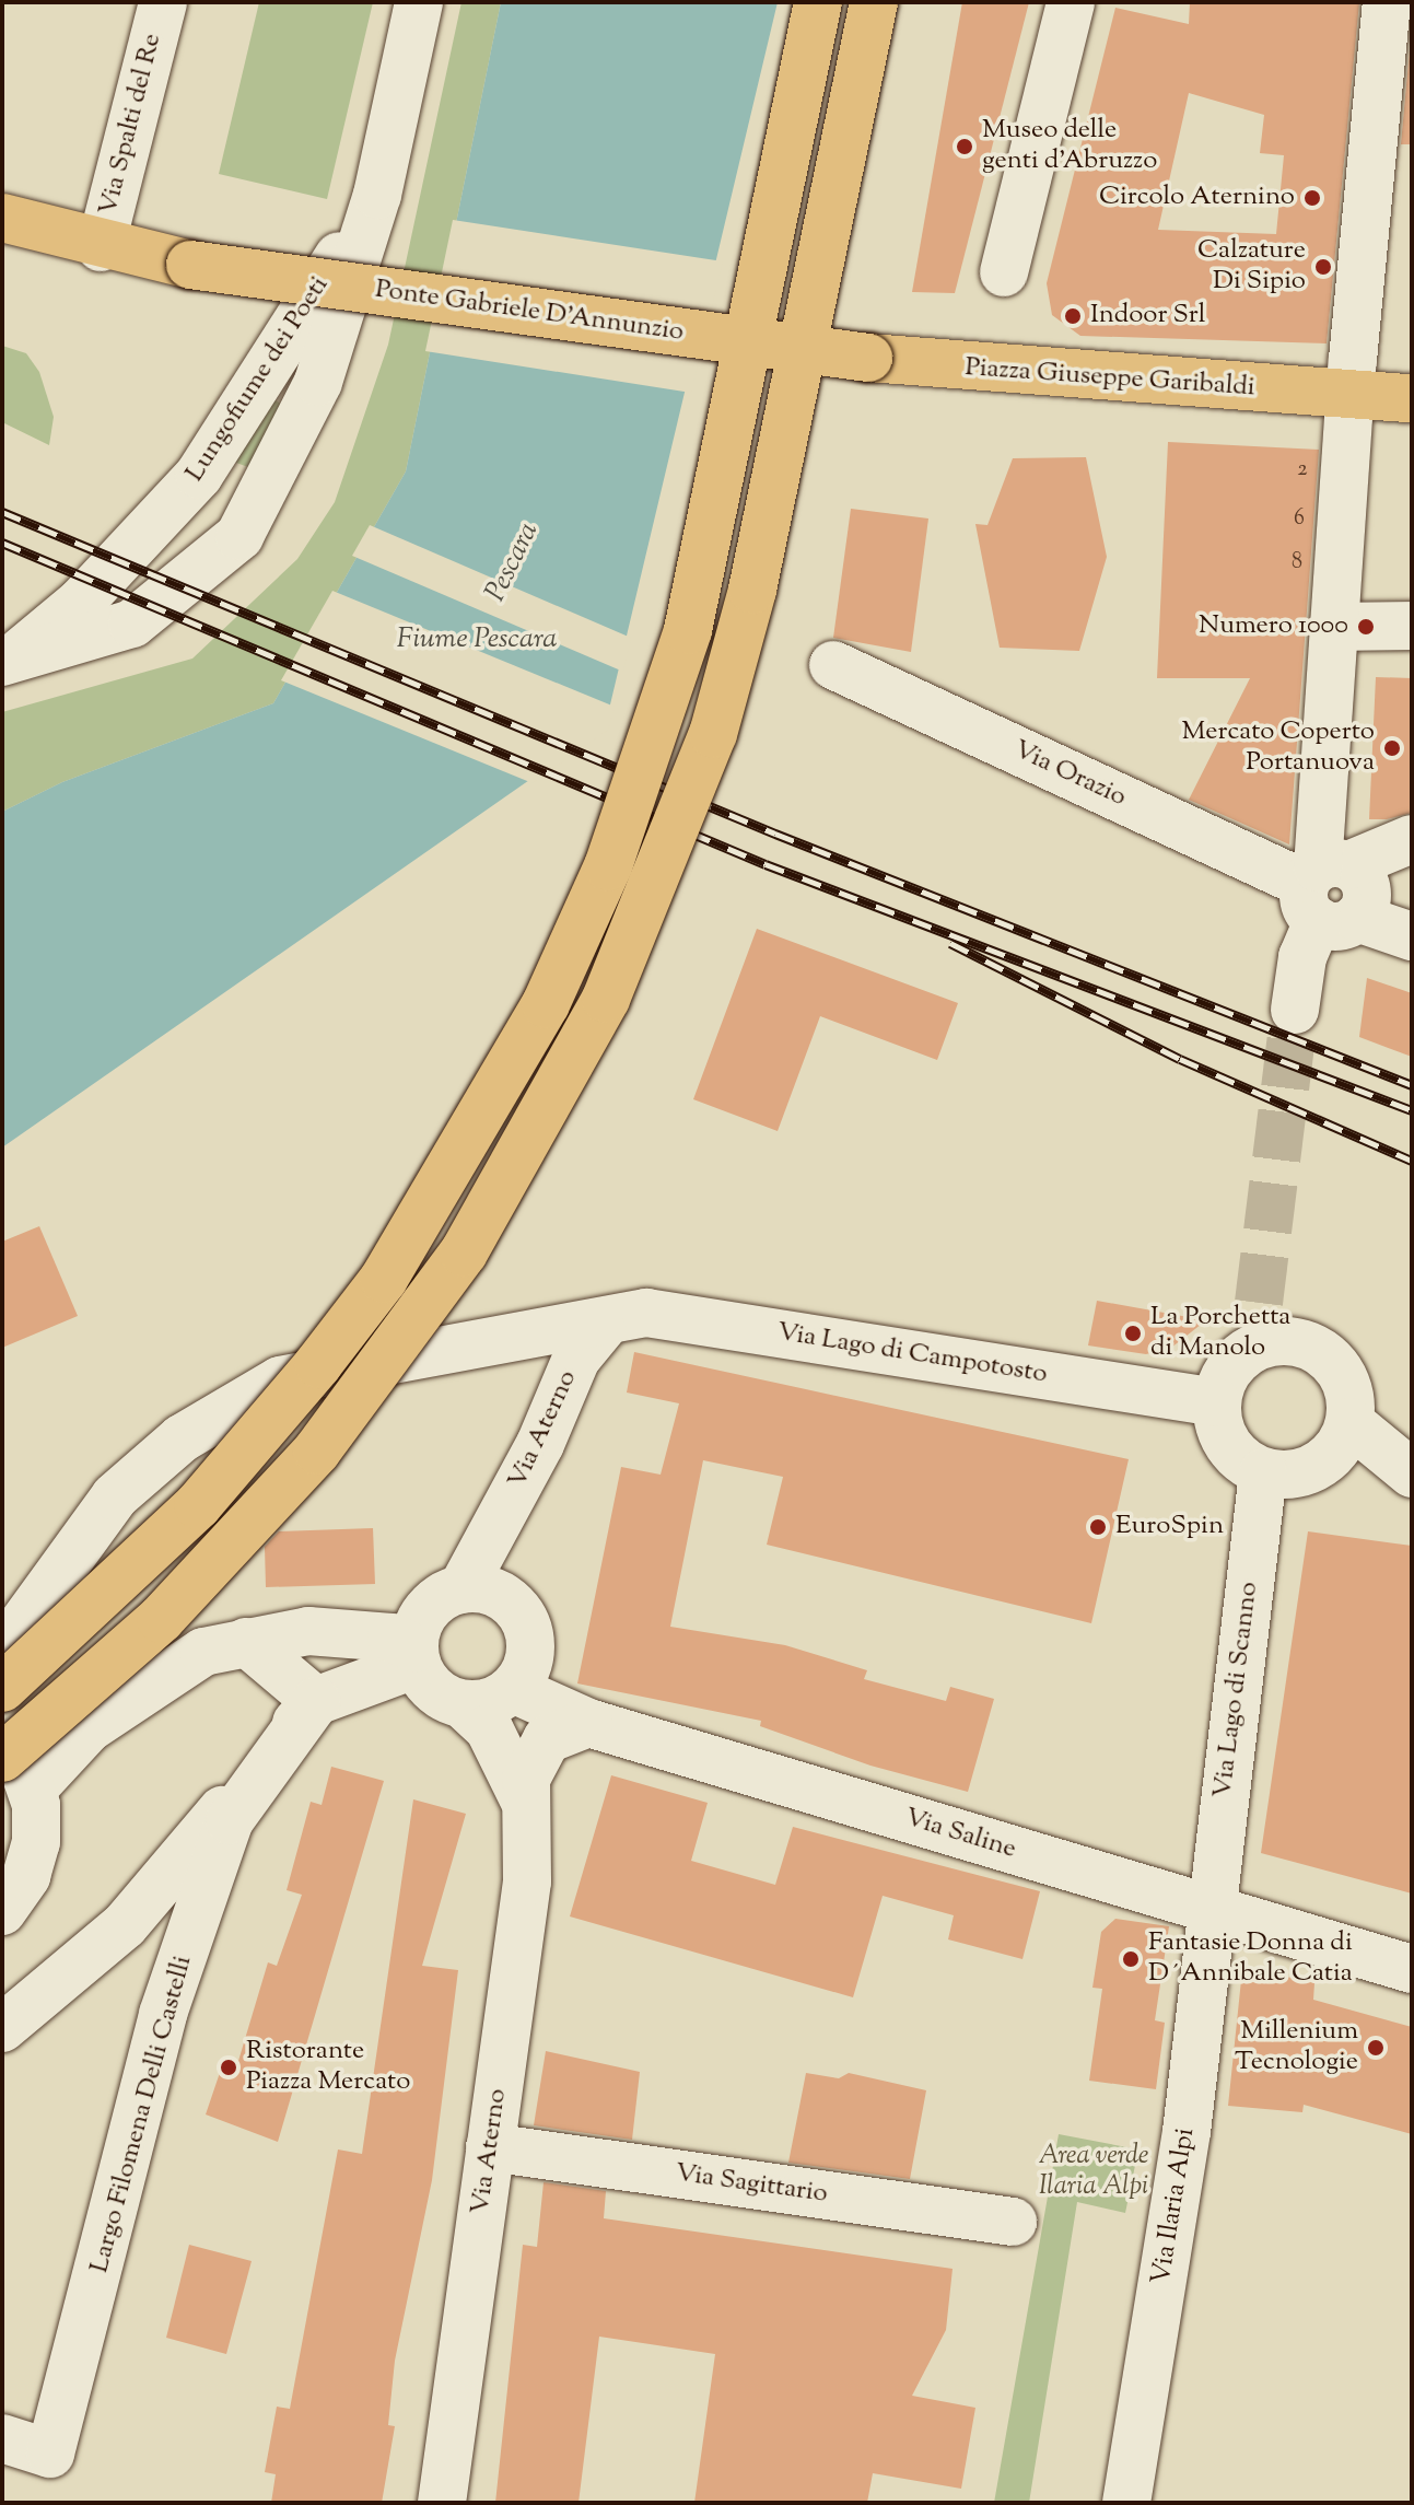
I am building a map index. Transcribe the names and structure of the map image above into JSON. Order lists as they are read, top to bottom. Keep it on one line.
{"streets":{"main road":["Ponte Gabriele D'Annunzio","Piazza Giuseppe Garibaldi"],"street":["Via Spalti del Re","Lungofiume dei Poeti","Via Orazio","Via Lago di Campotosto","Via Aterno","Via Lago di Scanno","Via Saline","Largo Filomena Delli Castelli","Via Sagittario","Via Ilaria Alpi"]},"crossings":[["Via Spalti del Re","Ponte Gabriele D'Annunzio"],["Ponte Gabriele D'Annunzio","Piazza Giuseppe Garibaldi"],["Via Lago di Campotosto","Via Aterno"],["Via Lago di Campotosto","Via Lago di Scanno"],["Via Aterno","Via Saline"],["Via Aterno","Via Sagittario"],["Via Lago di Scanno","Via Saline"],["Via Lago di Scanno","Via Ilaria Alpi"],["Via Saline","Via Ilaria Alpi"]],"water":["Pescara","Fiume Pescara"],"parks":["Area verde Ilaria Alpi"],"places":["Museo delle genti d'Abruzzo","Circolo Aternino","Calzature Di Sipio","Indoor Srl","Numero 1000","Mercato Coperto Portanuova","La Porchetta di Manolo","EuroSpin","Fantasie Donna di D´Annibale Catia","Millenium Tecnologie","Ristorante Piazza Mercato"],"house_numbers":["2","6","8"]}
